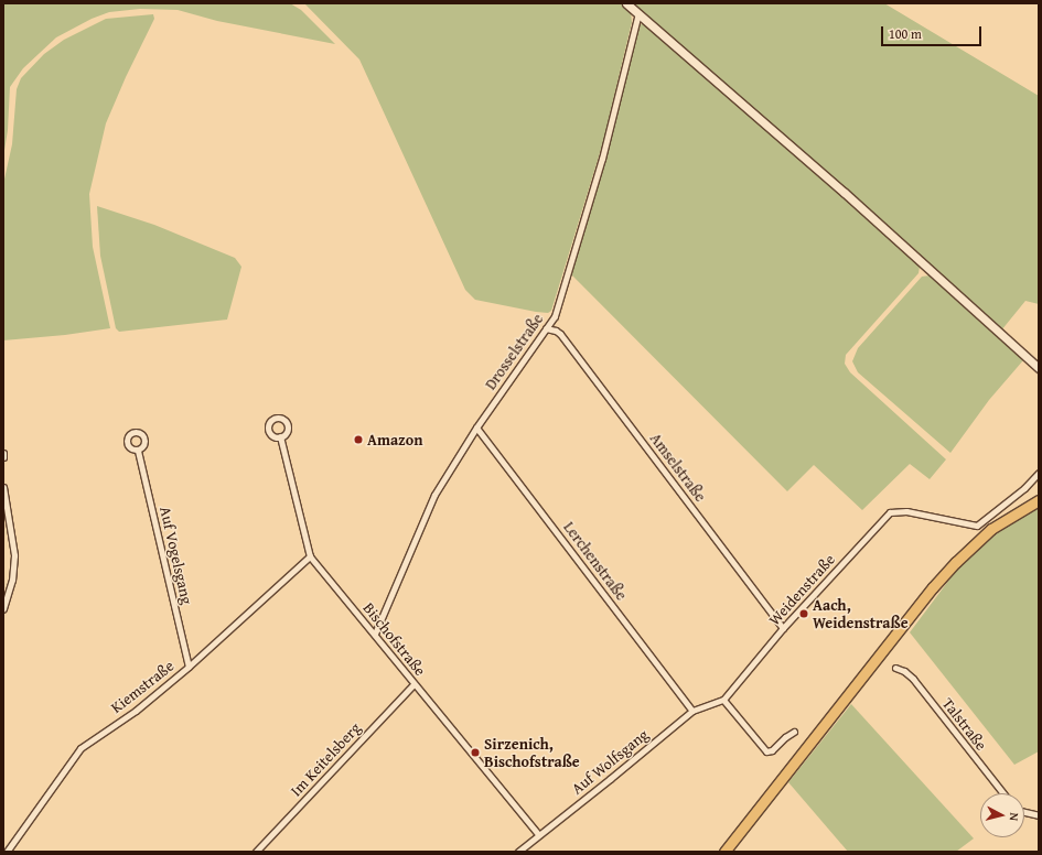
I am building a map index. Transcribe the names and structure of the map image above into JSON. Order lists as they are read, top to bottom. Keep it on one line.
{"streets":{"street":["Drosselstraße","Amselstraße","Auf Vogelsgang","Lerchenstraße","Weidenstraße","Bischofstraße","Kiemstraße","Talstraße","Im Keitelsberg","Auf Wolfsgang"]},"crossings":[["Drosselstraße","Amselstraße"],["Drosselstraße","Lerchenstraße"],["Drosselstraße","Bischofstraße"],["Amselstraße","Weidenstraße"],["Auf Vogelsgang","Kiemstraße"],["Lerchenstraße","Auf Wolfsgang"],["Weidenstraße","Auf Wolfsgang"],["Bischofstraße","Kiemstraße"],["Bischofstraße","Im Keitelsberg"],["Bischofstraße","Auf Wolfsgang"]],"places":["Amazon","Aach, Weidenstraße","Sirzenich, Bischofstraße"],"scale_bar":"100 m","north":"right"}
